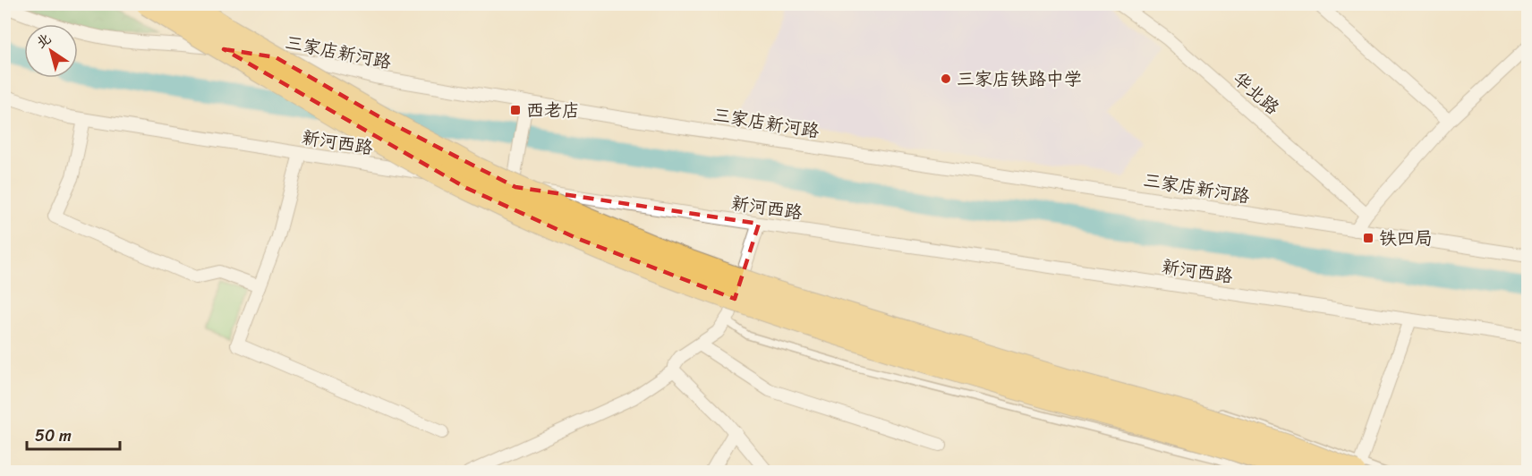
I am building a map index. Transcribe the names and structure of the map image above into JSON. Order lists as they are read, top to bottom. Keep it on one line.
{"streets":{"street":["三家店新河路","华北路","新河西路"]},"places":{"other":["三家店铁路中学"],"transit":["西老店","铁四局"]},"scale_bar":"50 m","north":"top left"}
